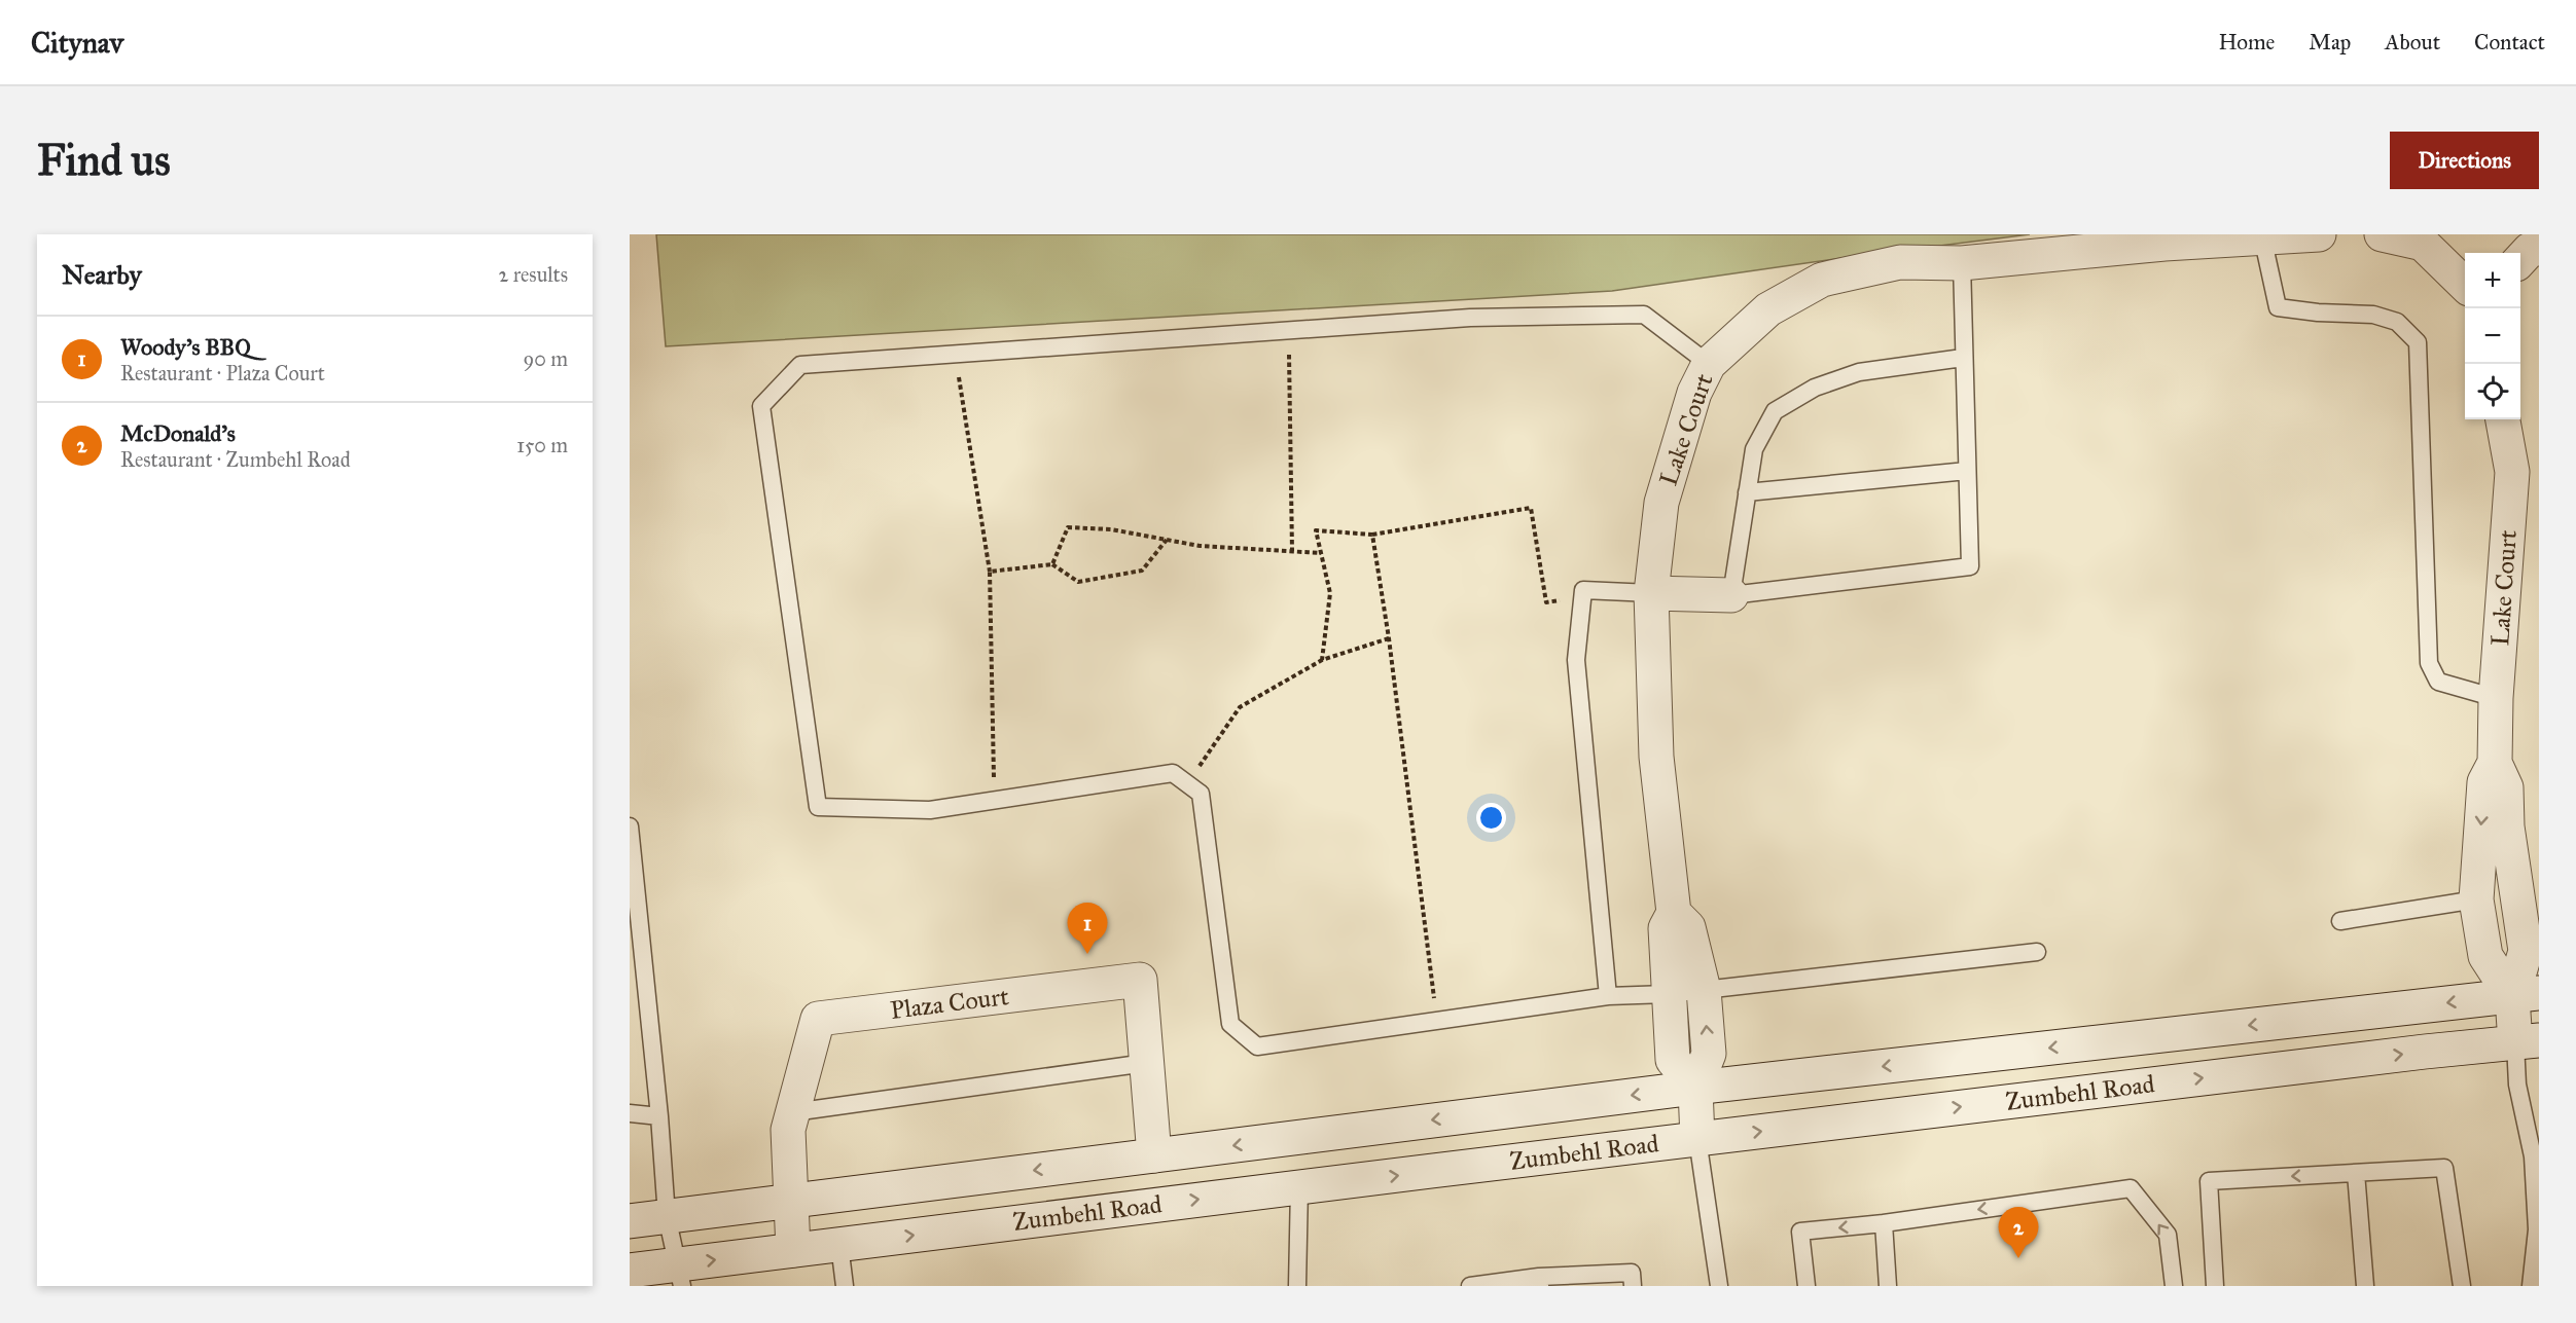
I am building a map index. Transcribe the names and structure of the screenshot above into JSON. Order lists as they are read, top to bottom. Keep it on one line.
{"streets":{"main road":["Lake Court","Plaza Court","Zumbehl Road"]},"crossings":[["Lake Court","Zumbehl Road"],["Plaza Court","Zumbehl Road"]],"page":{"header":"Citynav","nav":["Home","Map","About","Contact"],"buttons":"Directions","title":"Find us","heading":["Nearby","2 results"],"map_buttons":["+","−"],"list":[{"mark":"1","name":"Woody's BBQ","note":"Restaurant · Plaza Court","value":"90 m"},{"mark":"2","name":"McDonald's","note":"Restaurant · Zumbehl Road","value":"150 m"}],"pins":["1","2"]}}
